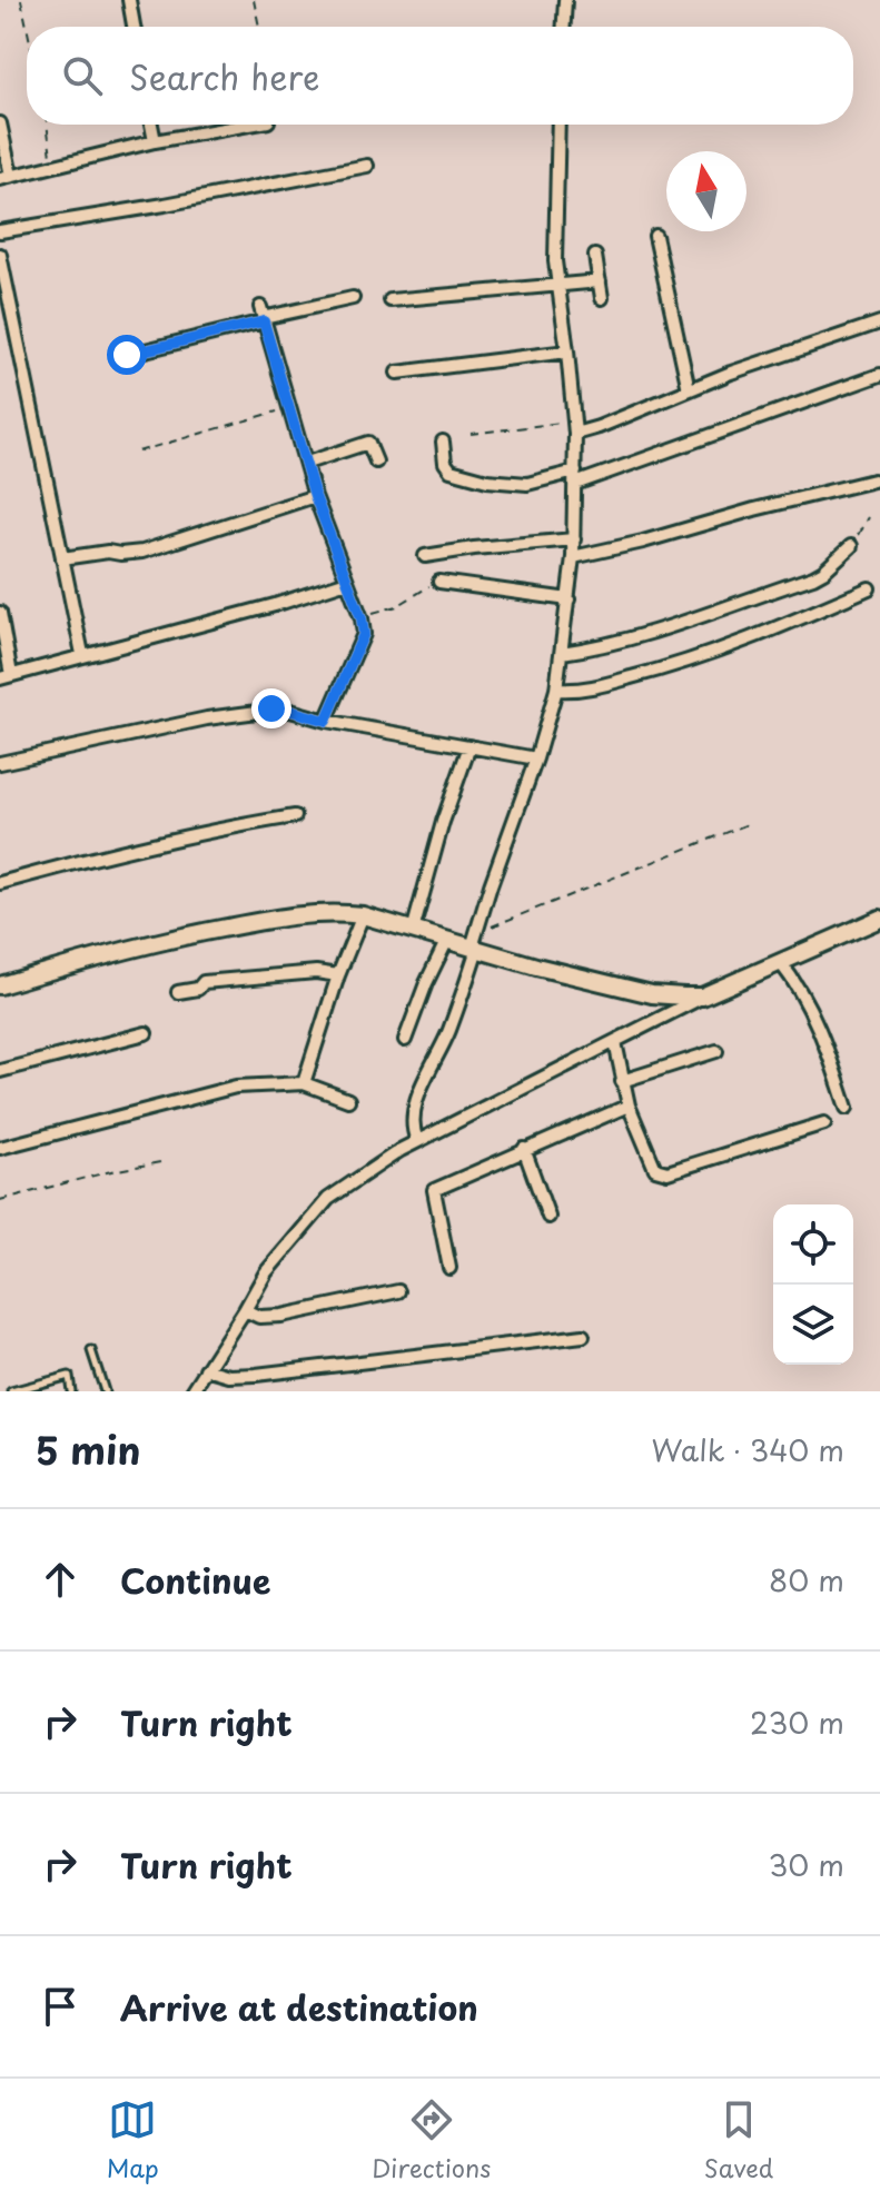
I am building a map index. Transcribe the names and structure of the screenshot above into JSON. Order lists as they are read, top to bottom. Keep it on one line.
{"north":"top","page":{"search":"Search here","heading":["5 min","Walk · 340 m"],"list":[["Continue","80 m"],["Turn right","230 m"],["Turn right","30 m"],"Arrive at destination"],"nav":["Map","Directions","Saved"]}}
